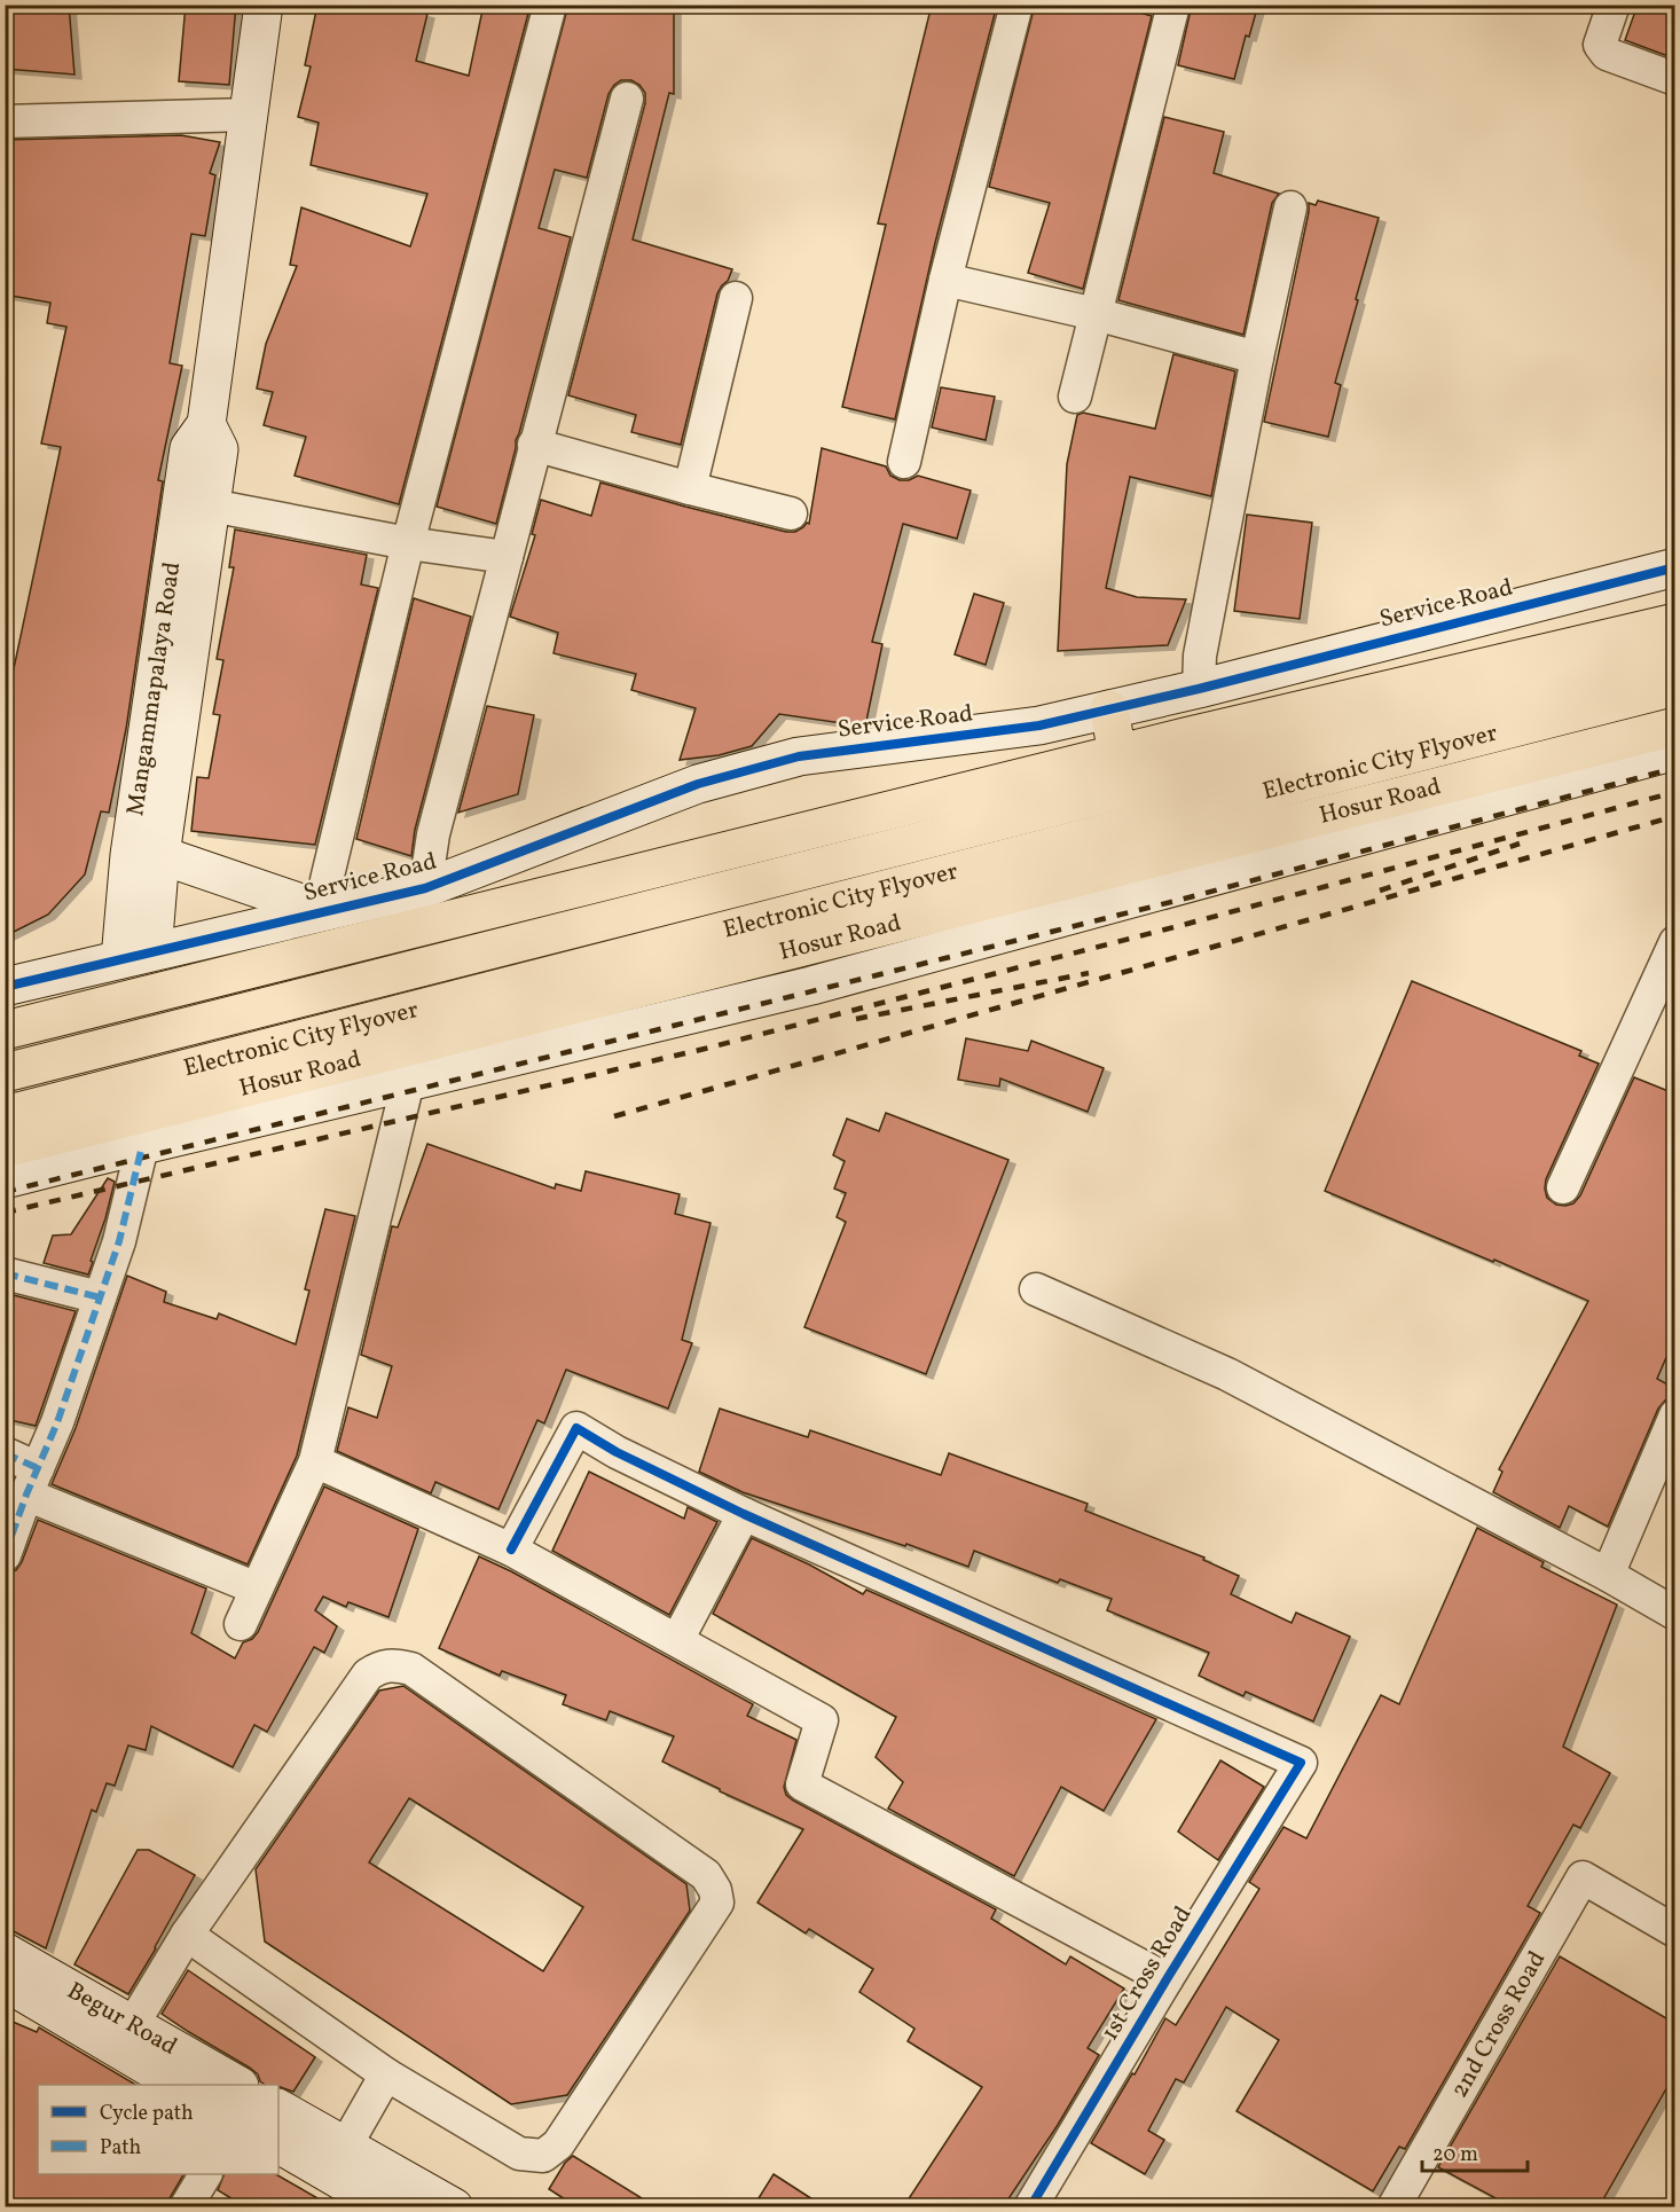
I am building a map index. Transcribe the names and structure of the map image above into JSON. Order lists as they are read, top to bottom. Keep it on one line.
{"streets":{"highway":["Electronic City Flyover","Hosur Road"],"street":["Service Road","Mangammapalaya Road","1st Cross Road","Begur Road","2nd Cross Road"]},"crossings":[["Service Road","Mangammapalaya Road"]],"legend":["Cycle path","Path"],"scale_bar":"20 m"}
